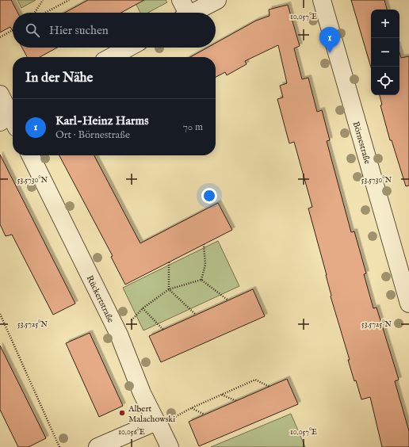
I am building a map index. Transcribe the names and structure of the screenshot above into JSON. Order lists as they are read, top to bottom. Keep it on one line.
{"streets":{"street":["Börnestraße","Rückertstraße"]},"places":["Albert Malachowski"],"page":{"map_buttons":["+","−"],"search":"Hier suchen","pins":"1","heading":"In der Nähe","list":[{"mark":"1","name":"Karl-Heinz Harms","note":"Ort · Börnestraße","value":"70 m"}]},"coordinates":["10.057°E","53.5730°N","53.5725°N","10.056°E"]}
